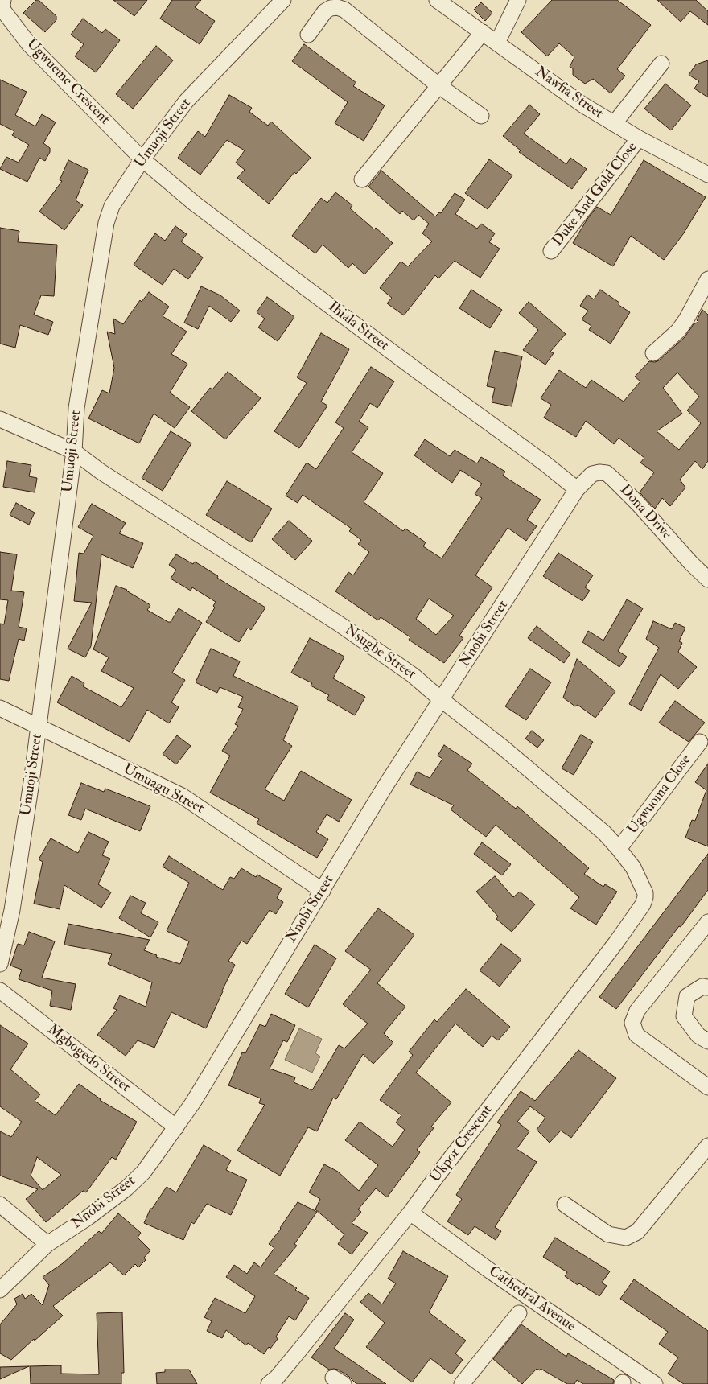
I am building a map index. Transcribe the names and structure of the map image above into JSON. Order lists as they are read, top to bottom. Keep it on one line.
{"streets":{"street":["Ugwueme Crescent","Nawfia Street","Umuoji Street","Duke And Gold Close","Ihiala Street","Dona Drive","Nnobi Street","Nsugbe Street","Umuagu Street","Ugwuoma Close","Mgbogedo Street","Ukpor Crescent","Cathedral Avenue"]},"crossings":[["Ugwueme Crescent","Umuoji Street"],["Ugwueme Crescent","Ihiala Street"],["Nawfia Street","Duke And Gold Close"],["Umuoji Street","Ihiala Street"],["Umuoji Street","Nsugbe Street"],["Umuoji Street","Umuagu Street"],["Ihiala Street","Dona Drive"],["Ihiala Street","Nnobi Street"],["Dona Drive","Nnobi Street"],["Nnobi Street","Nsugbe Street"],["Nnobi Street","Umuagu Street"],["Nnobi Street","Mgbogedo Street"],["Nsugbe Street","Ugwuoma Close"],["Nsugbe Street","Ukpor Crescent"],["Ukpor Crescent","Cathedral Avenue"]]}
